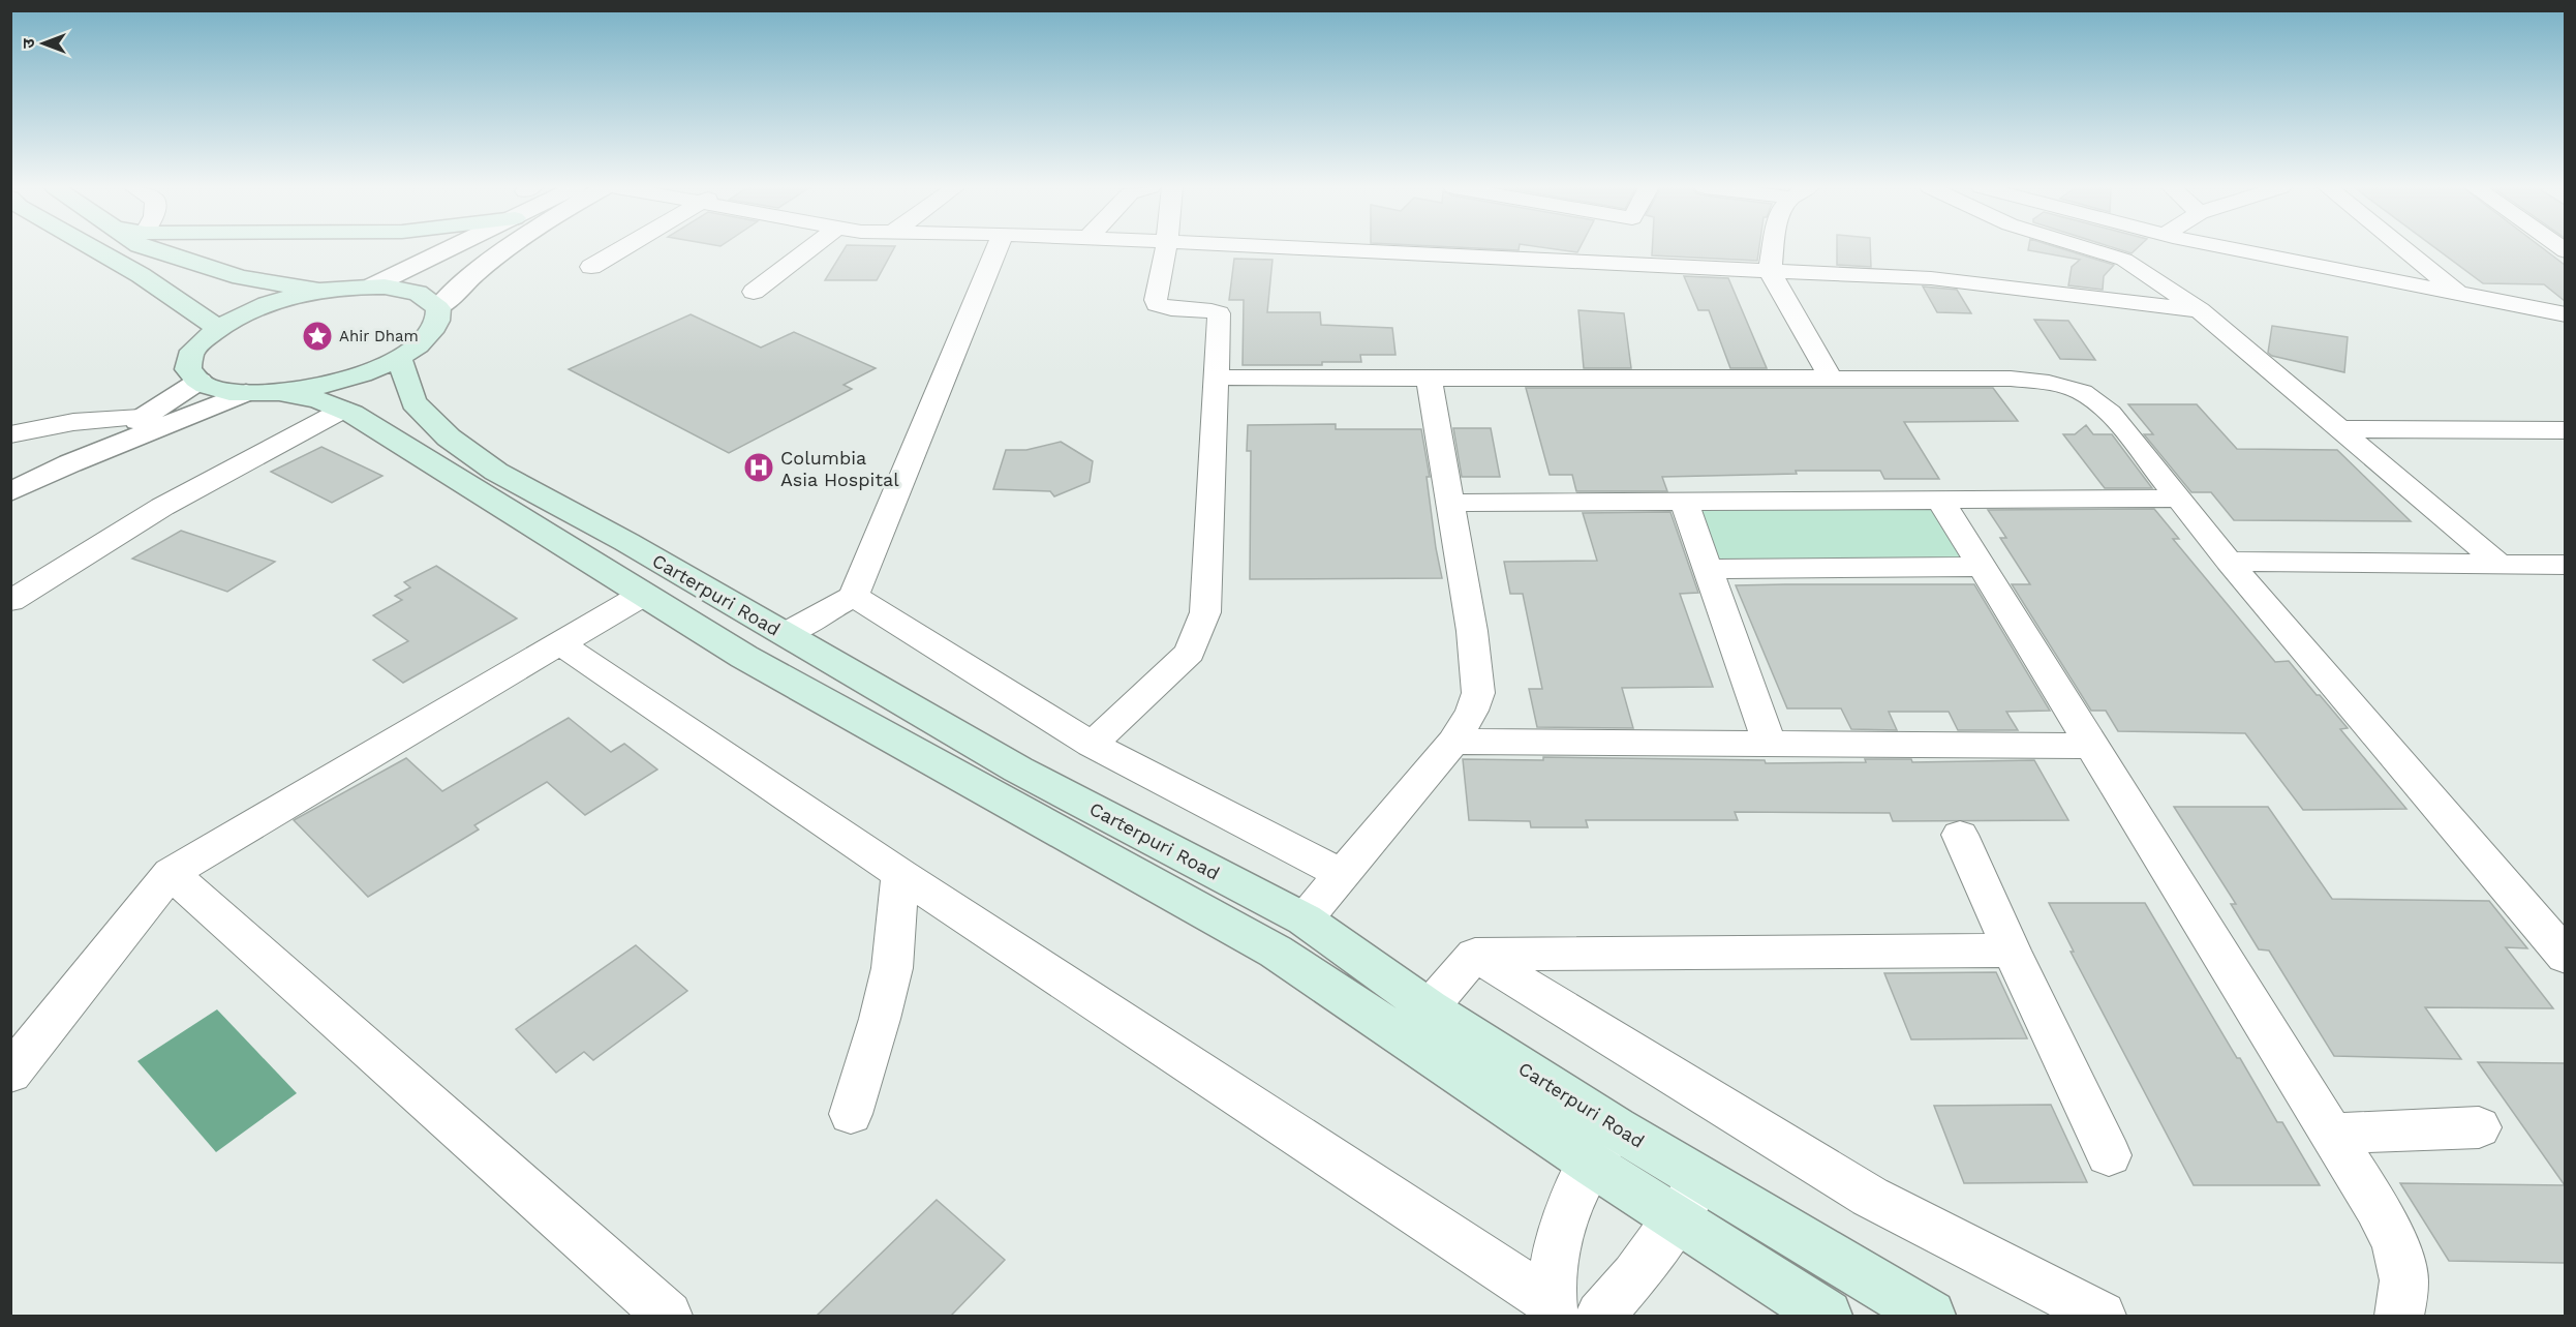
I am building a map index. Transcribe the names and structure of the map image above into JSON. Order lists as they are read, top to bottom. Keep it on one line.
{"streets":{"main road":["Carterpuri Road"]},"places":{"place":["Ahir Dham"],"hospital":["Columbia Asia Hospital"]},"north":"left"}
